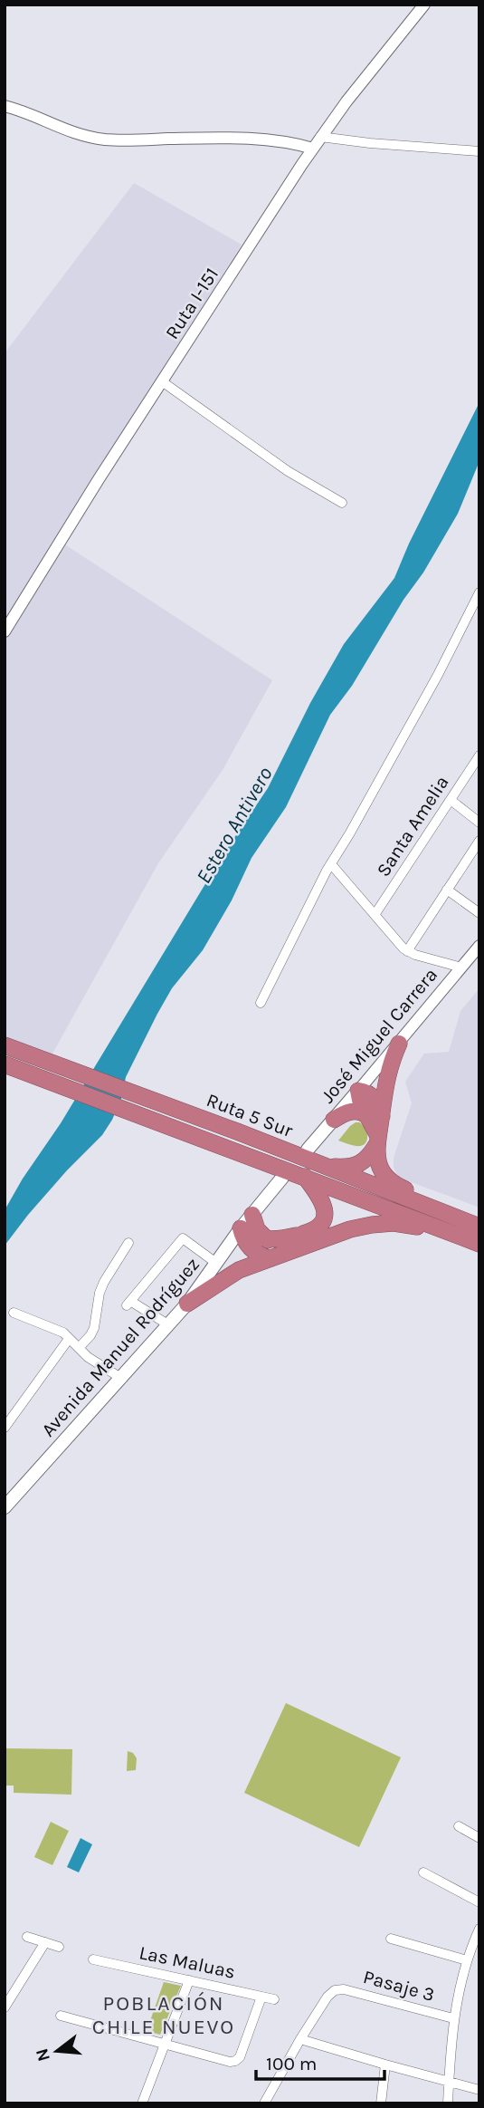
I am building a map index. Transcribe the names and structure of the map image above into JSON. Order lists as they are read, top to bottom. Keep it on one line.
{"streets":{"highway":["Ruta 5 Sur"],"main road":["José Miguel Carrera","Avenida Manuel Rodríguez"],"street":["Ruta I-151","Santa Amelia","Las Maluas","Pasaje 3"]},"districts":["POBLACIÓN CHILE NUEVO"],"water":["Estero Antivero"],"scale_bar":"100 m","north":"left"}
